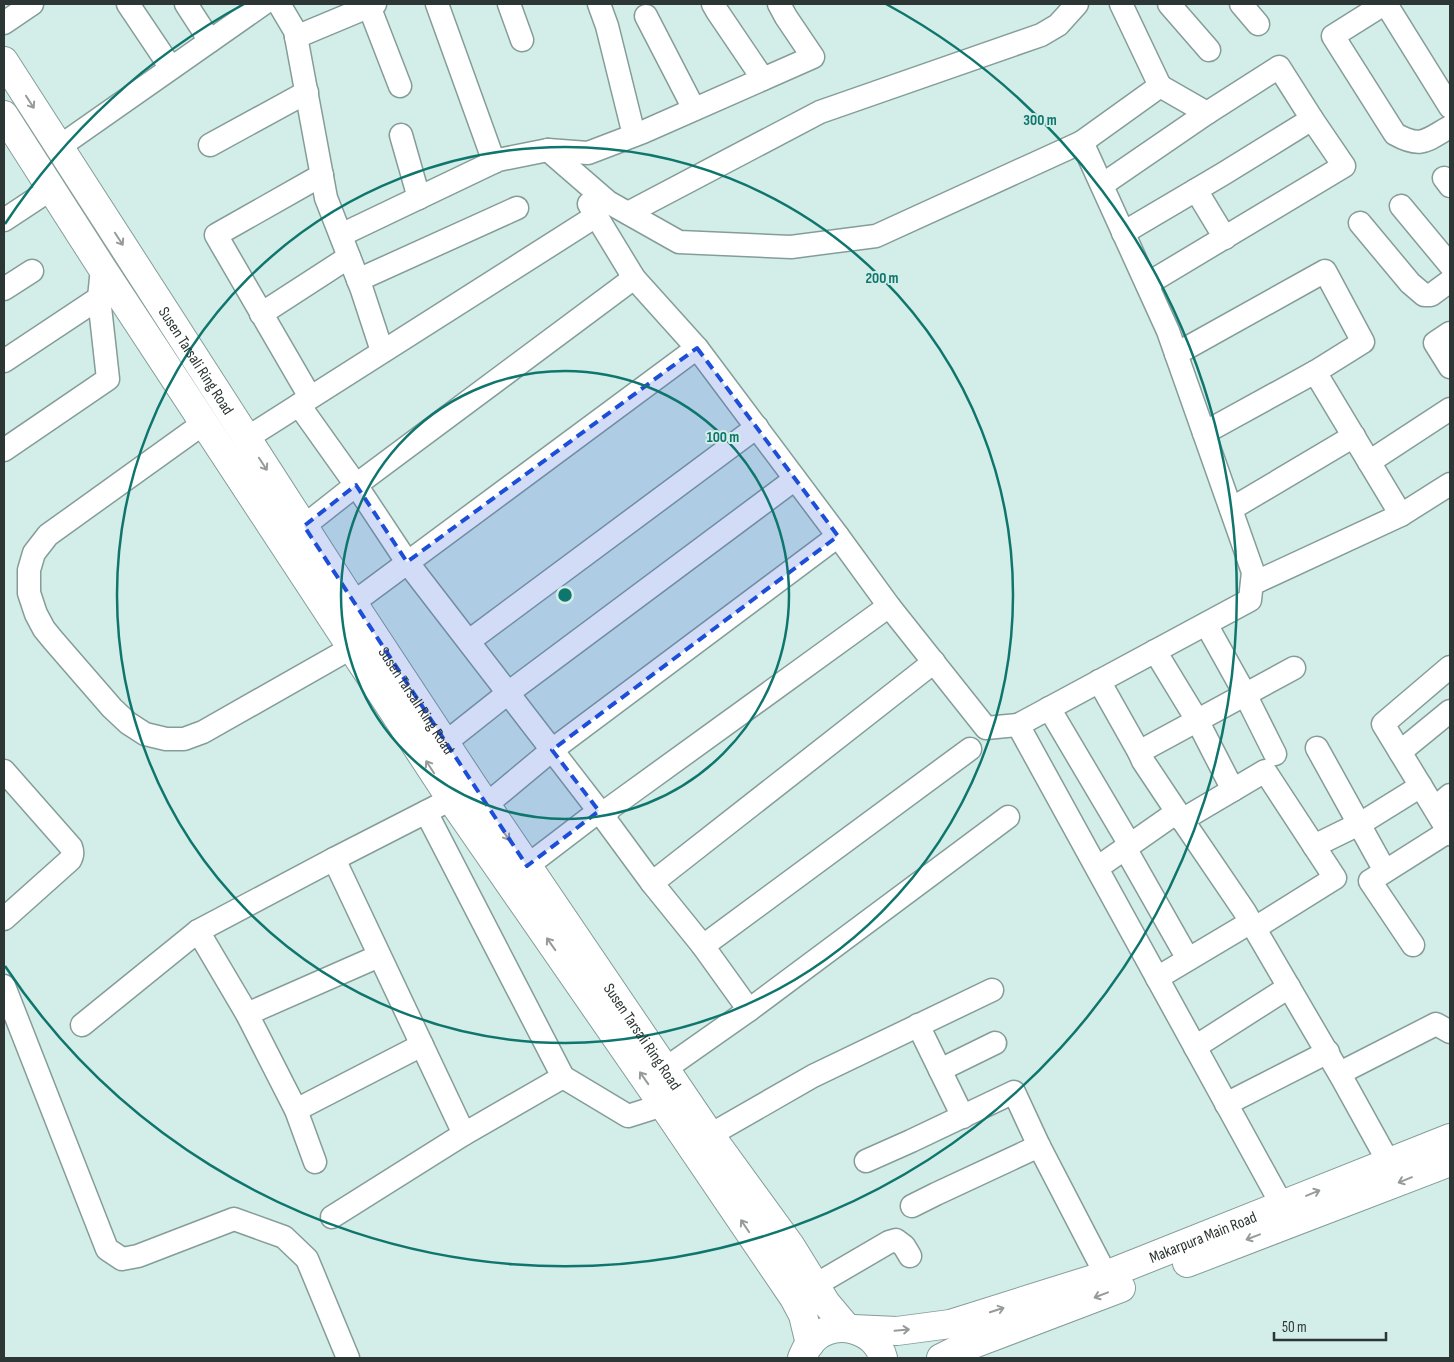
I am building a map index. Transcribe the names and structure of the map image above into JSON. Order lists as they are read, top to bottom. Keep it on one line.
{"streets":{"main road":["Susen Tarsali Ring Road","Makarpura Main Road"]},"crossings":[["Susen Tarsali Ring Road","Makarpura Main Road"]],"scale_bar":"50 m","rings":["300 m","200 m","100 m"]}
